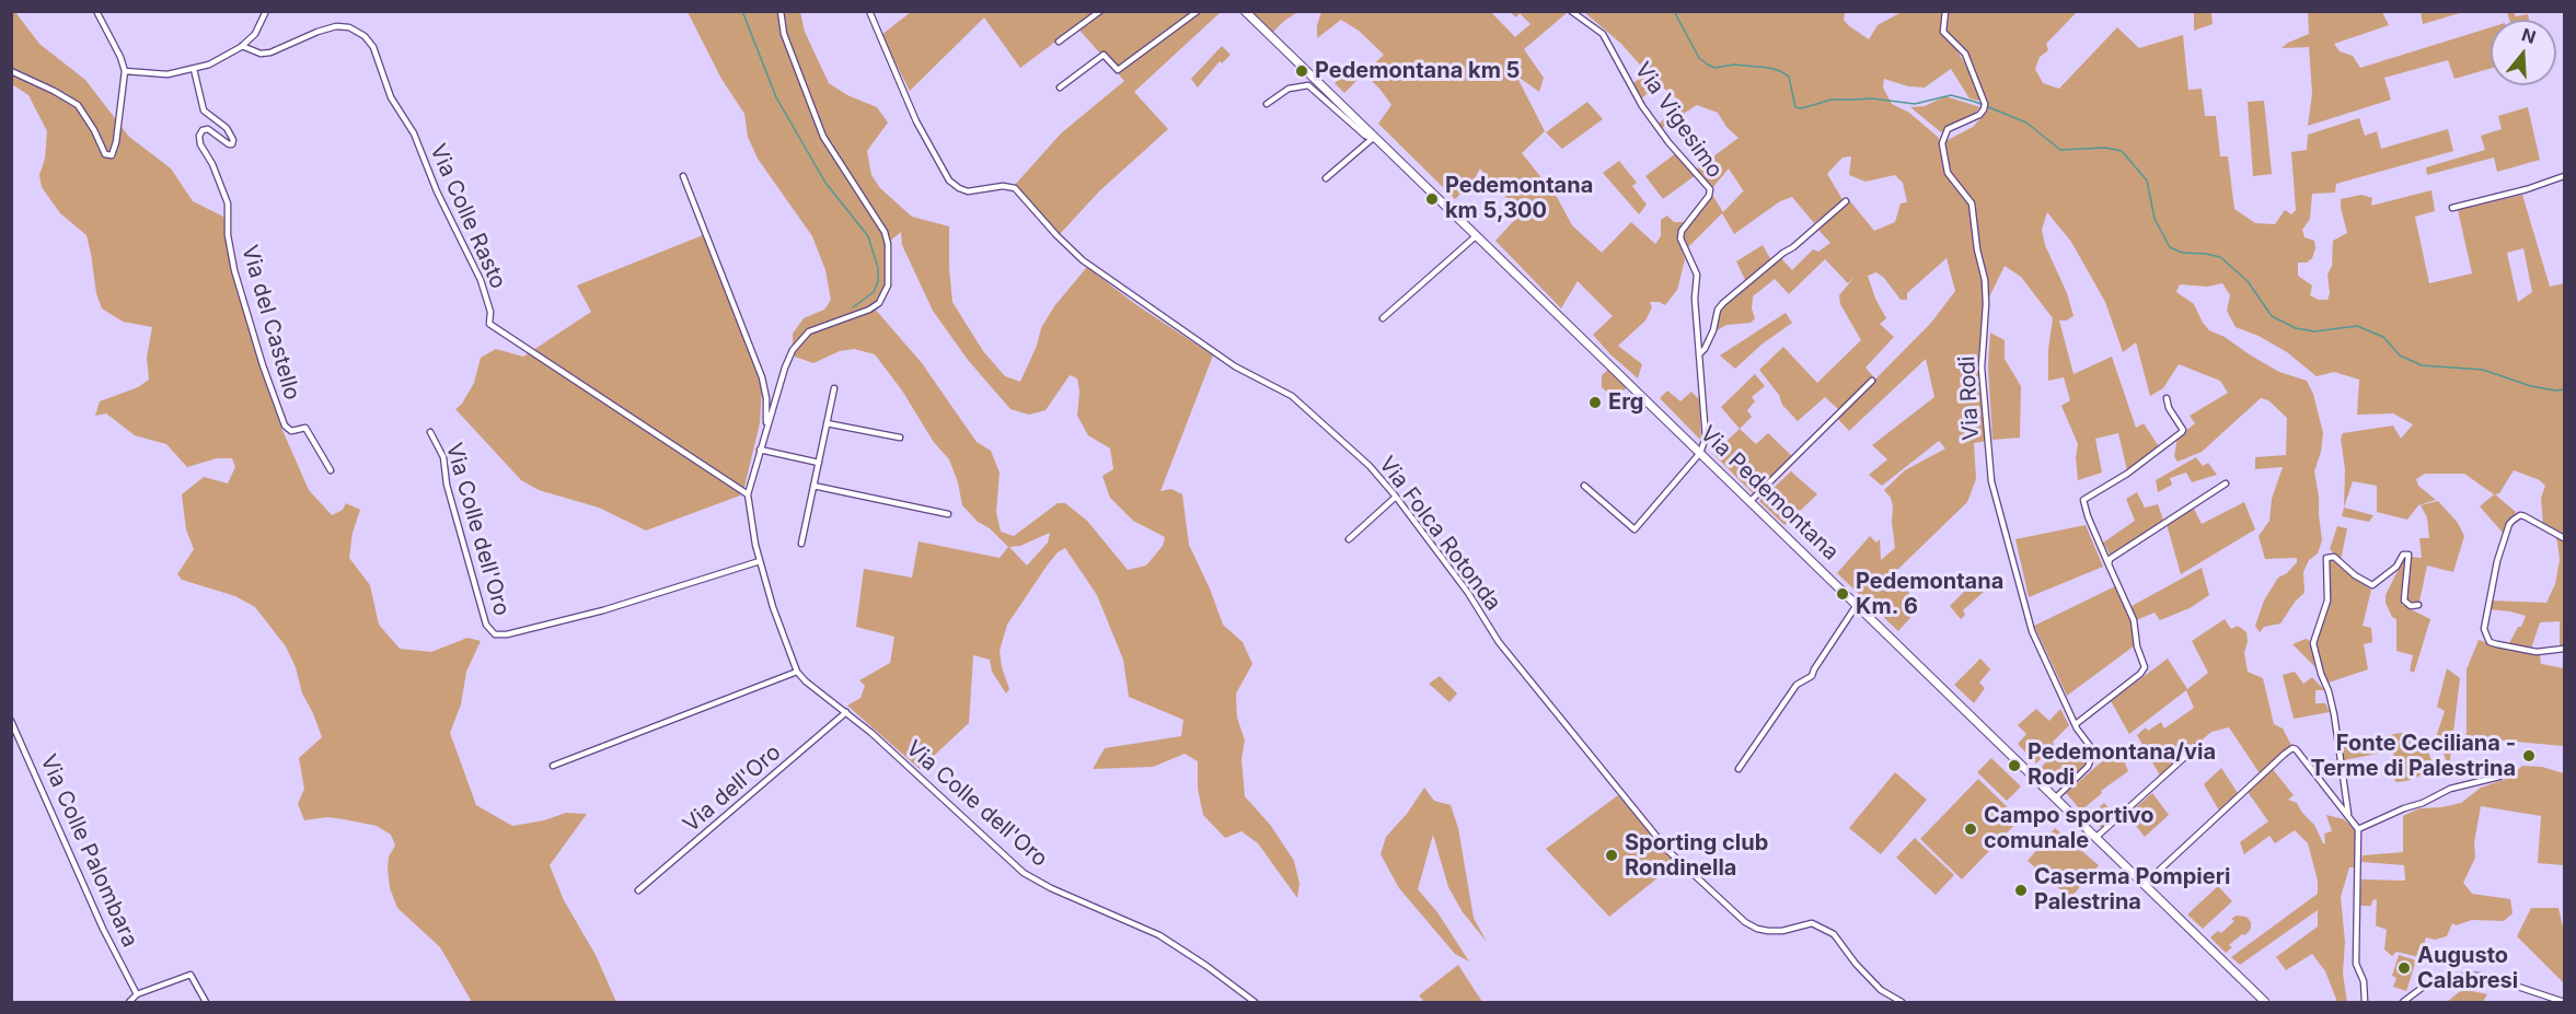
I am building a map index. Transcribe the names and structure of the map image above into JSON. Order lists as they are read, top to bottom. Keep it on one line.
{"streets":{"street":["Via Vigesimo","Via Colle Rasto","Via del Castello","Via Rodi","Via Pedemontana","Via Colle dell'Oro","Via Folca Rotonda","Via dell'Oro","Via Colle Palombara"]},"crossings":[["Via Vigesimo","Via Pedemontana"],["Via Colle Rasto","Via Colle dell'Oro"],["Via Rodi","Via Pedemontana"],["Via Colle dell'Oro","Via dell'Oro"]],"places":["Pedemontana km 5","Pedemontana km 5,300","Erg","Pedemontana Km. 6","Fonte Ceciliana - Terme di Palestrina","Pedemontana/via Rodi","Campo sportivo comunale","Sporting club Rondinella","Caserma Pompieri Palestrina","Augusto Calabresi"],"north":"top"}
